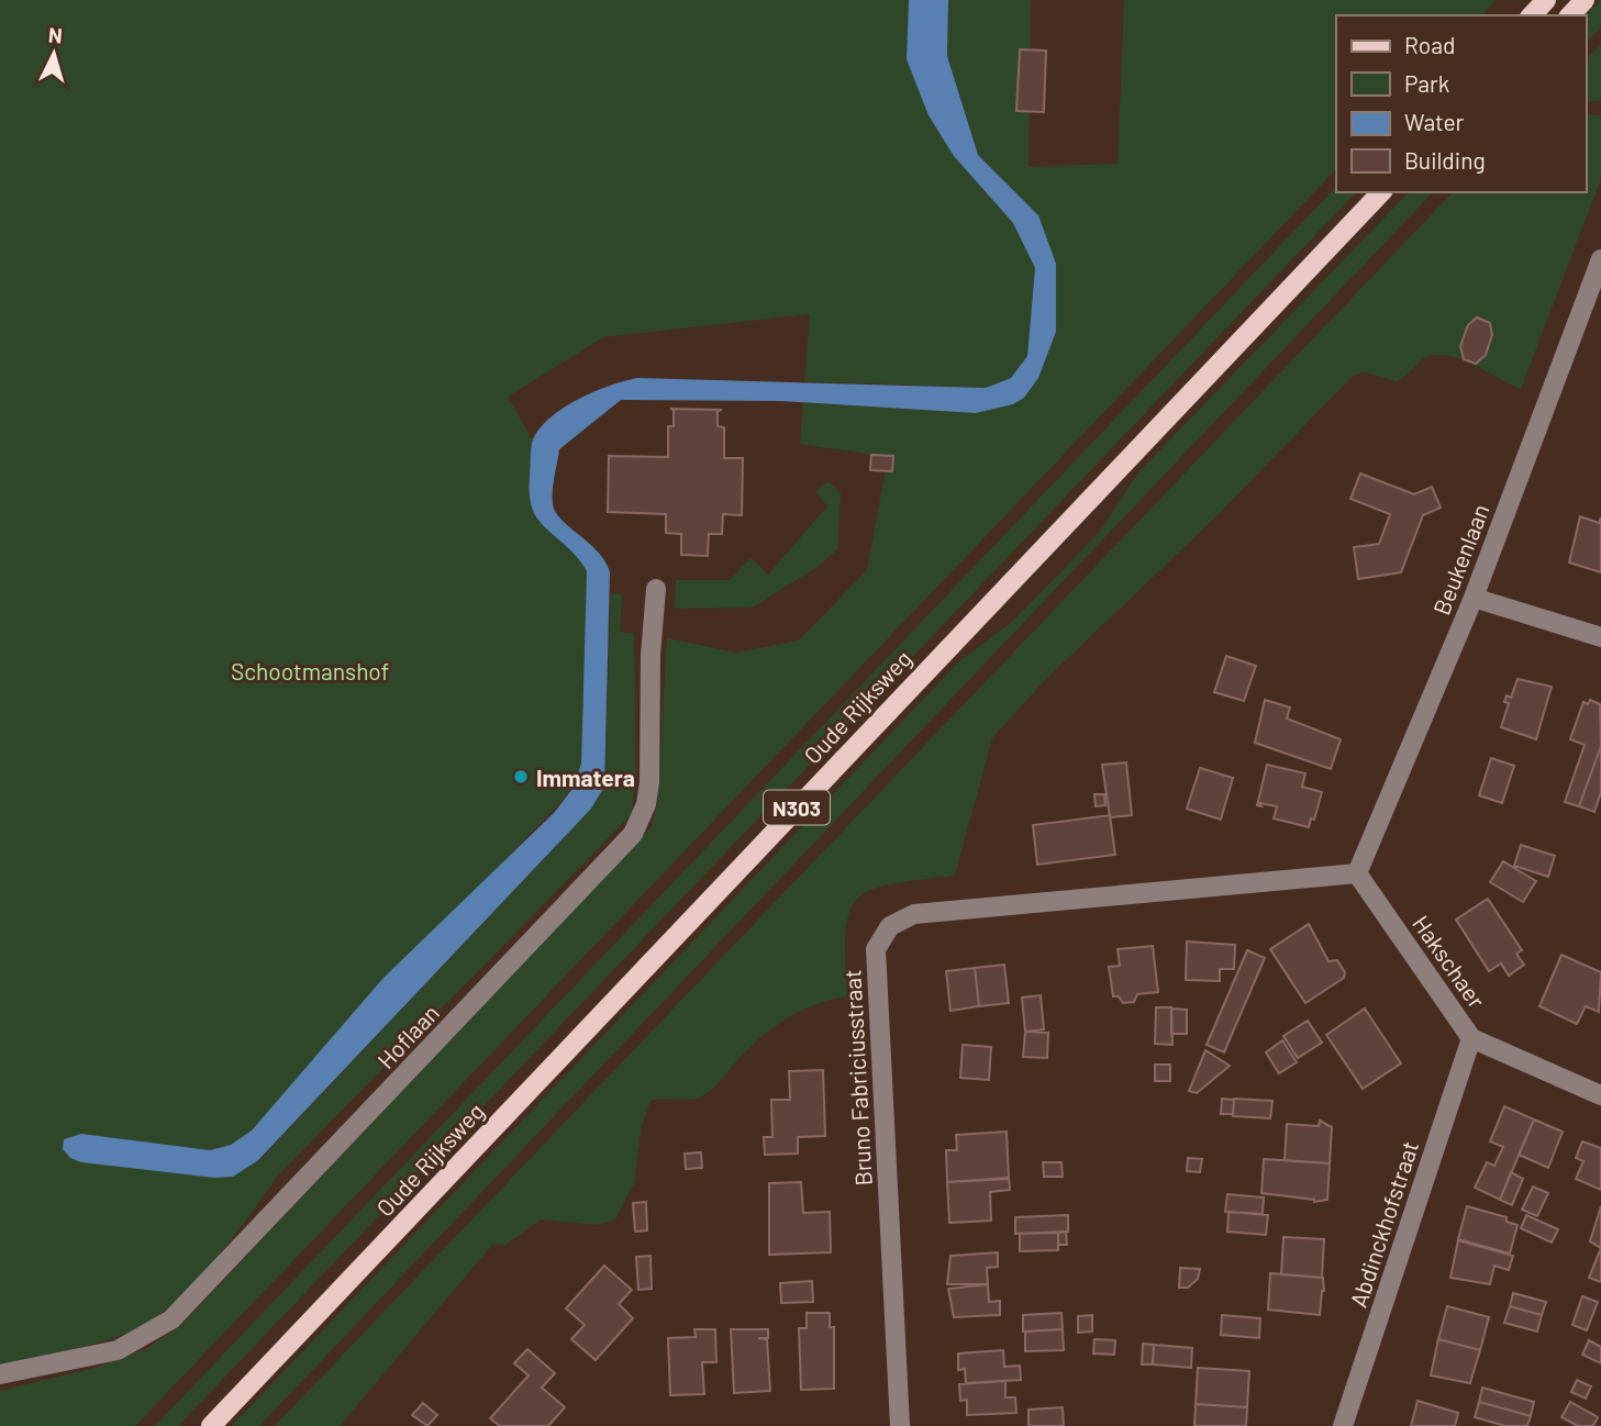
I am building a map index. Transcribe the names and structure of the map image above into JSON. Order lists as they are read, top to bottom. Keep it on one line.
{"streets":{"main road":["Oude Rijksweg","N303"],"street":["Beukenlaan","Hakschaer","Hoflaan","Bruno Fabriciusstraat","Abdinckhofstraat"]},"crossings":[["Beukenlaan","Hakschaer"],["Beukenlaan","Bruno Fabriciusstraat"],["Hakschaer","Bruno Fabriciusstraat"],["Hakschaer","Abdinckhofstraat"]],"parks":["Schootmanshof"],"places":["Immatera"],"legend":["Road","Park","Water","Building"],"north":"top"}
